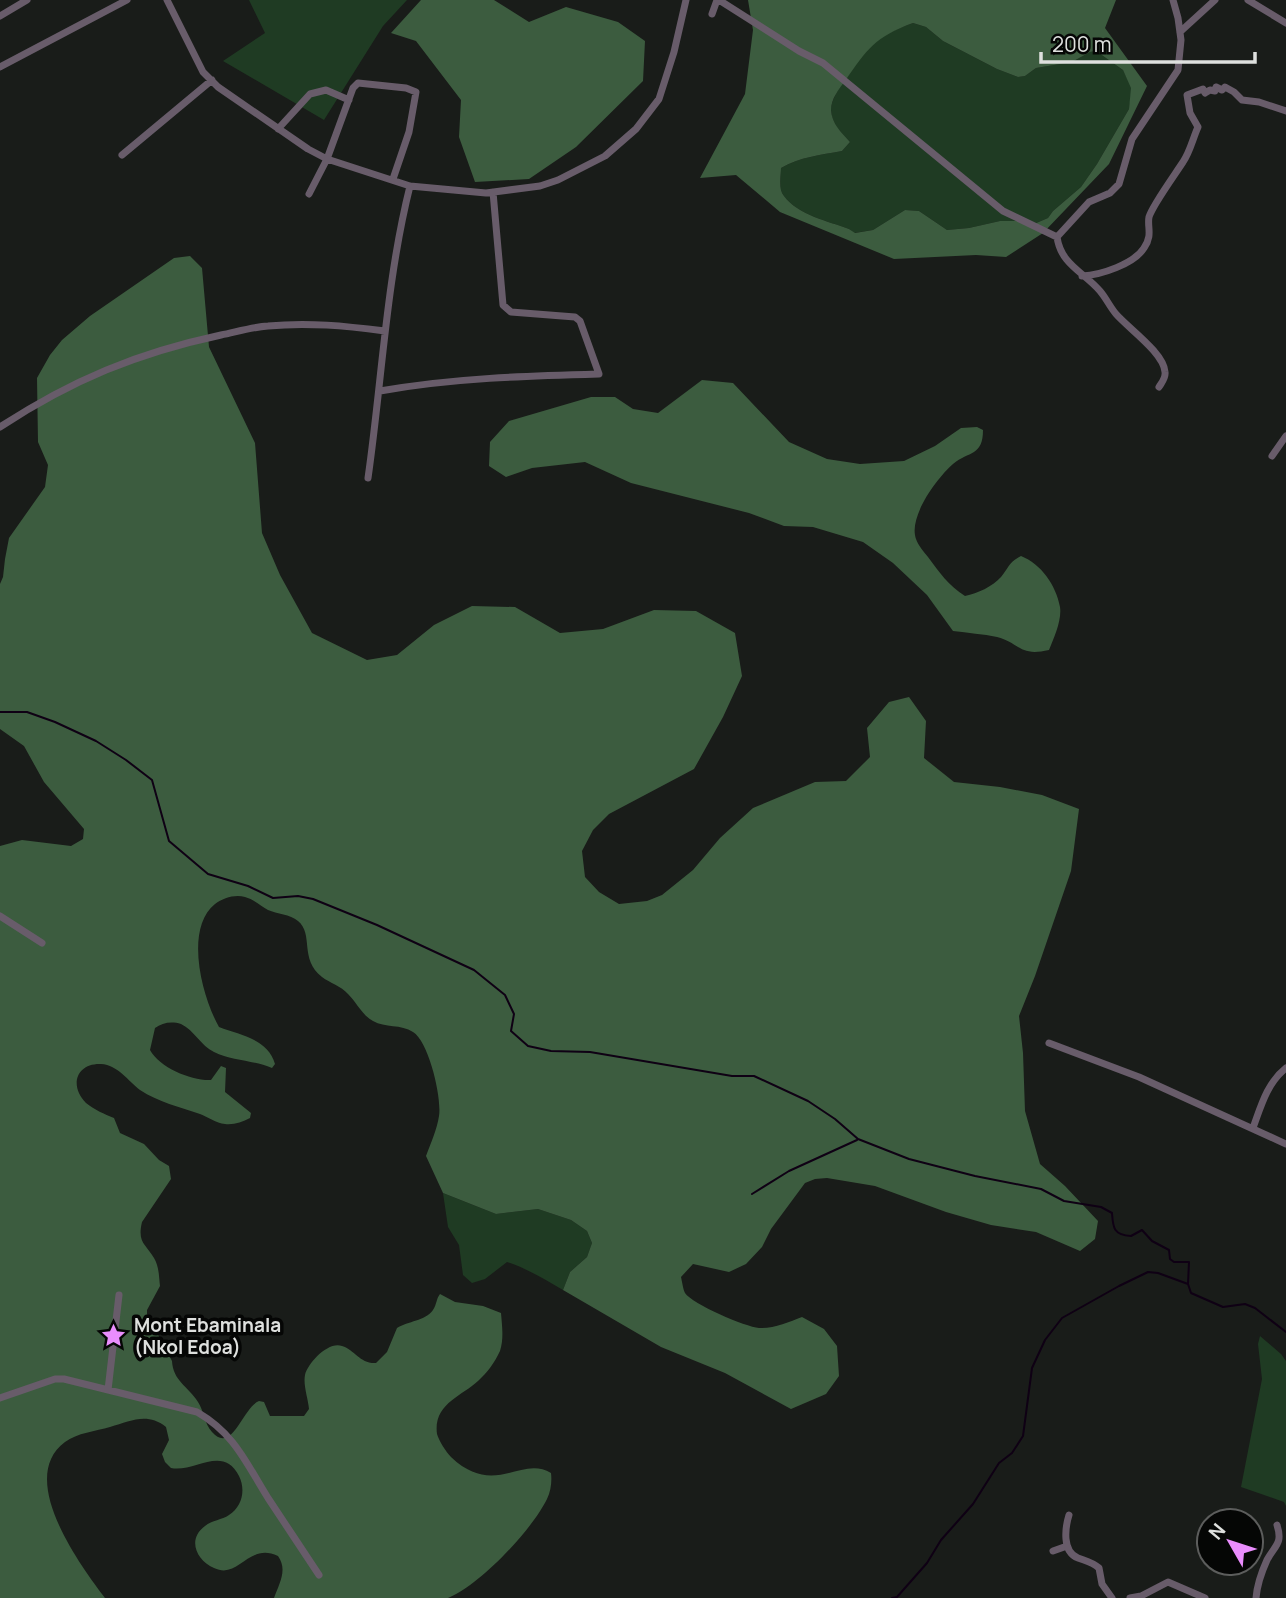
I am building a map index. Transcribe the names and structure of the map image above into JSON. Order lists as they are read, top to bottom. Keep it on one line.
{"places":{"place":["Mont Ebaminala (Nkol Edoa)"]},"scale_bar":"200 m","north":"top left"}
